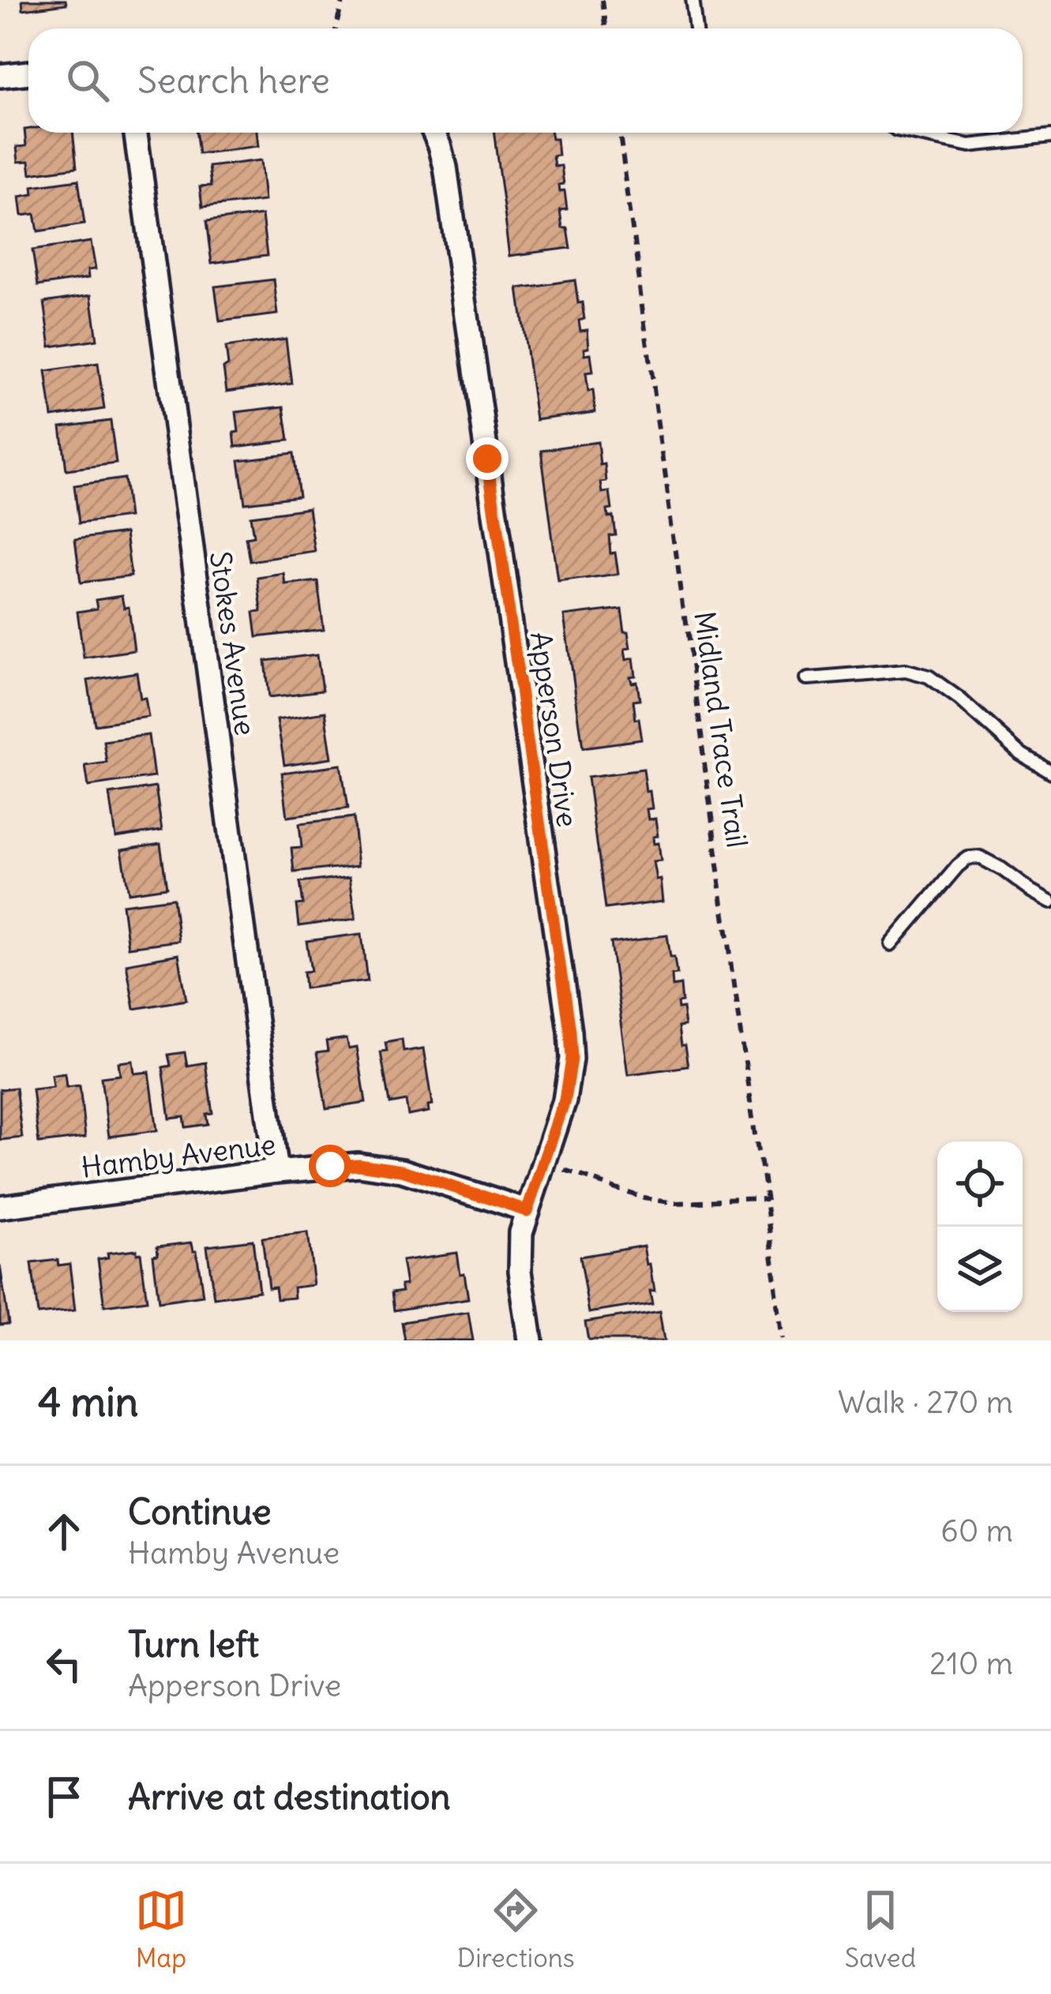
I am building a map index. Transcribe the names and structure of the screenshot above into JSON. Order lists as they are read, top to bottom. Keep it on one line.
{"streets":{"street":["Stokes Avenue","Apperson Drive","Hamby Avenue"],"path":["Midland Trace Trail"]},"crossings":[["Stokes Avenue","Hamby Avenue"],["Apperson Drive","Hamby Avenue"]],"page":{"search":"Search here","heading":["4 min","Walk · 270 m"],"list":[["Continue","Hamby Avenue","60 m"],["Turn left","Apperson Drive","210 m"],"Arrive at destination"],"nav":["Map","Directions","Saved"]}}
